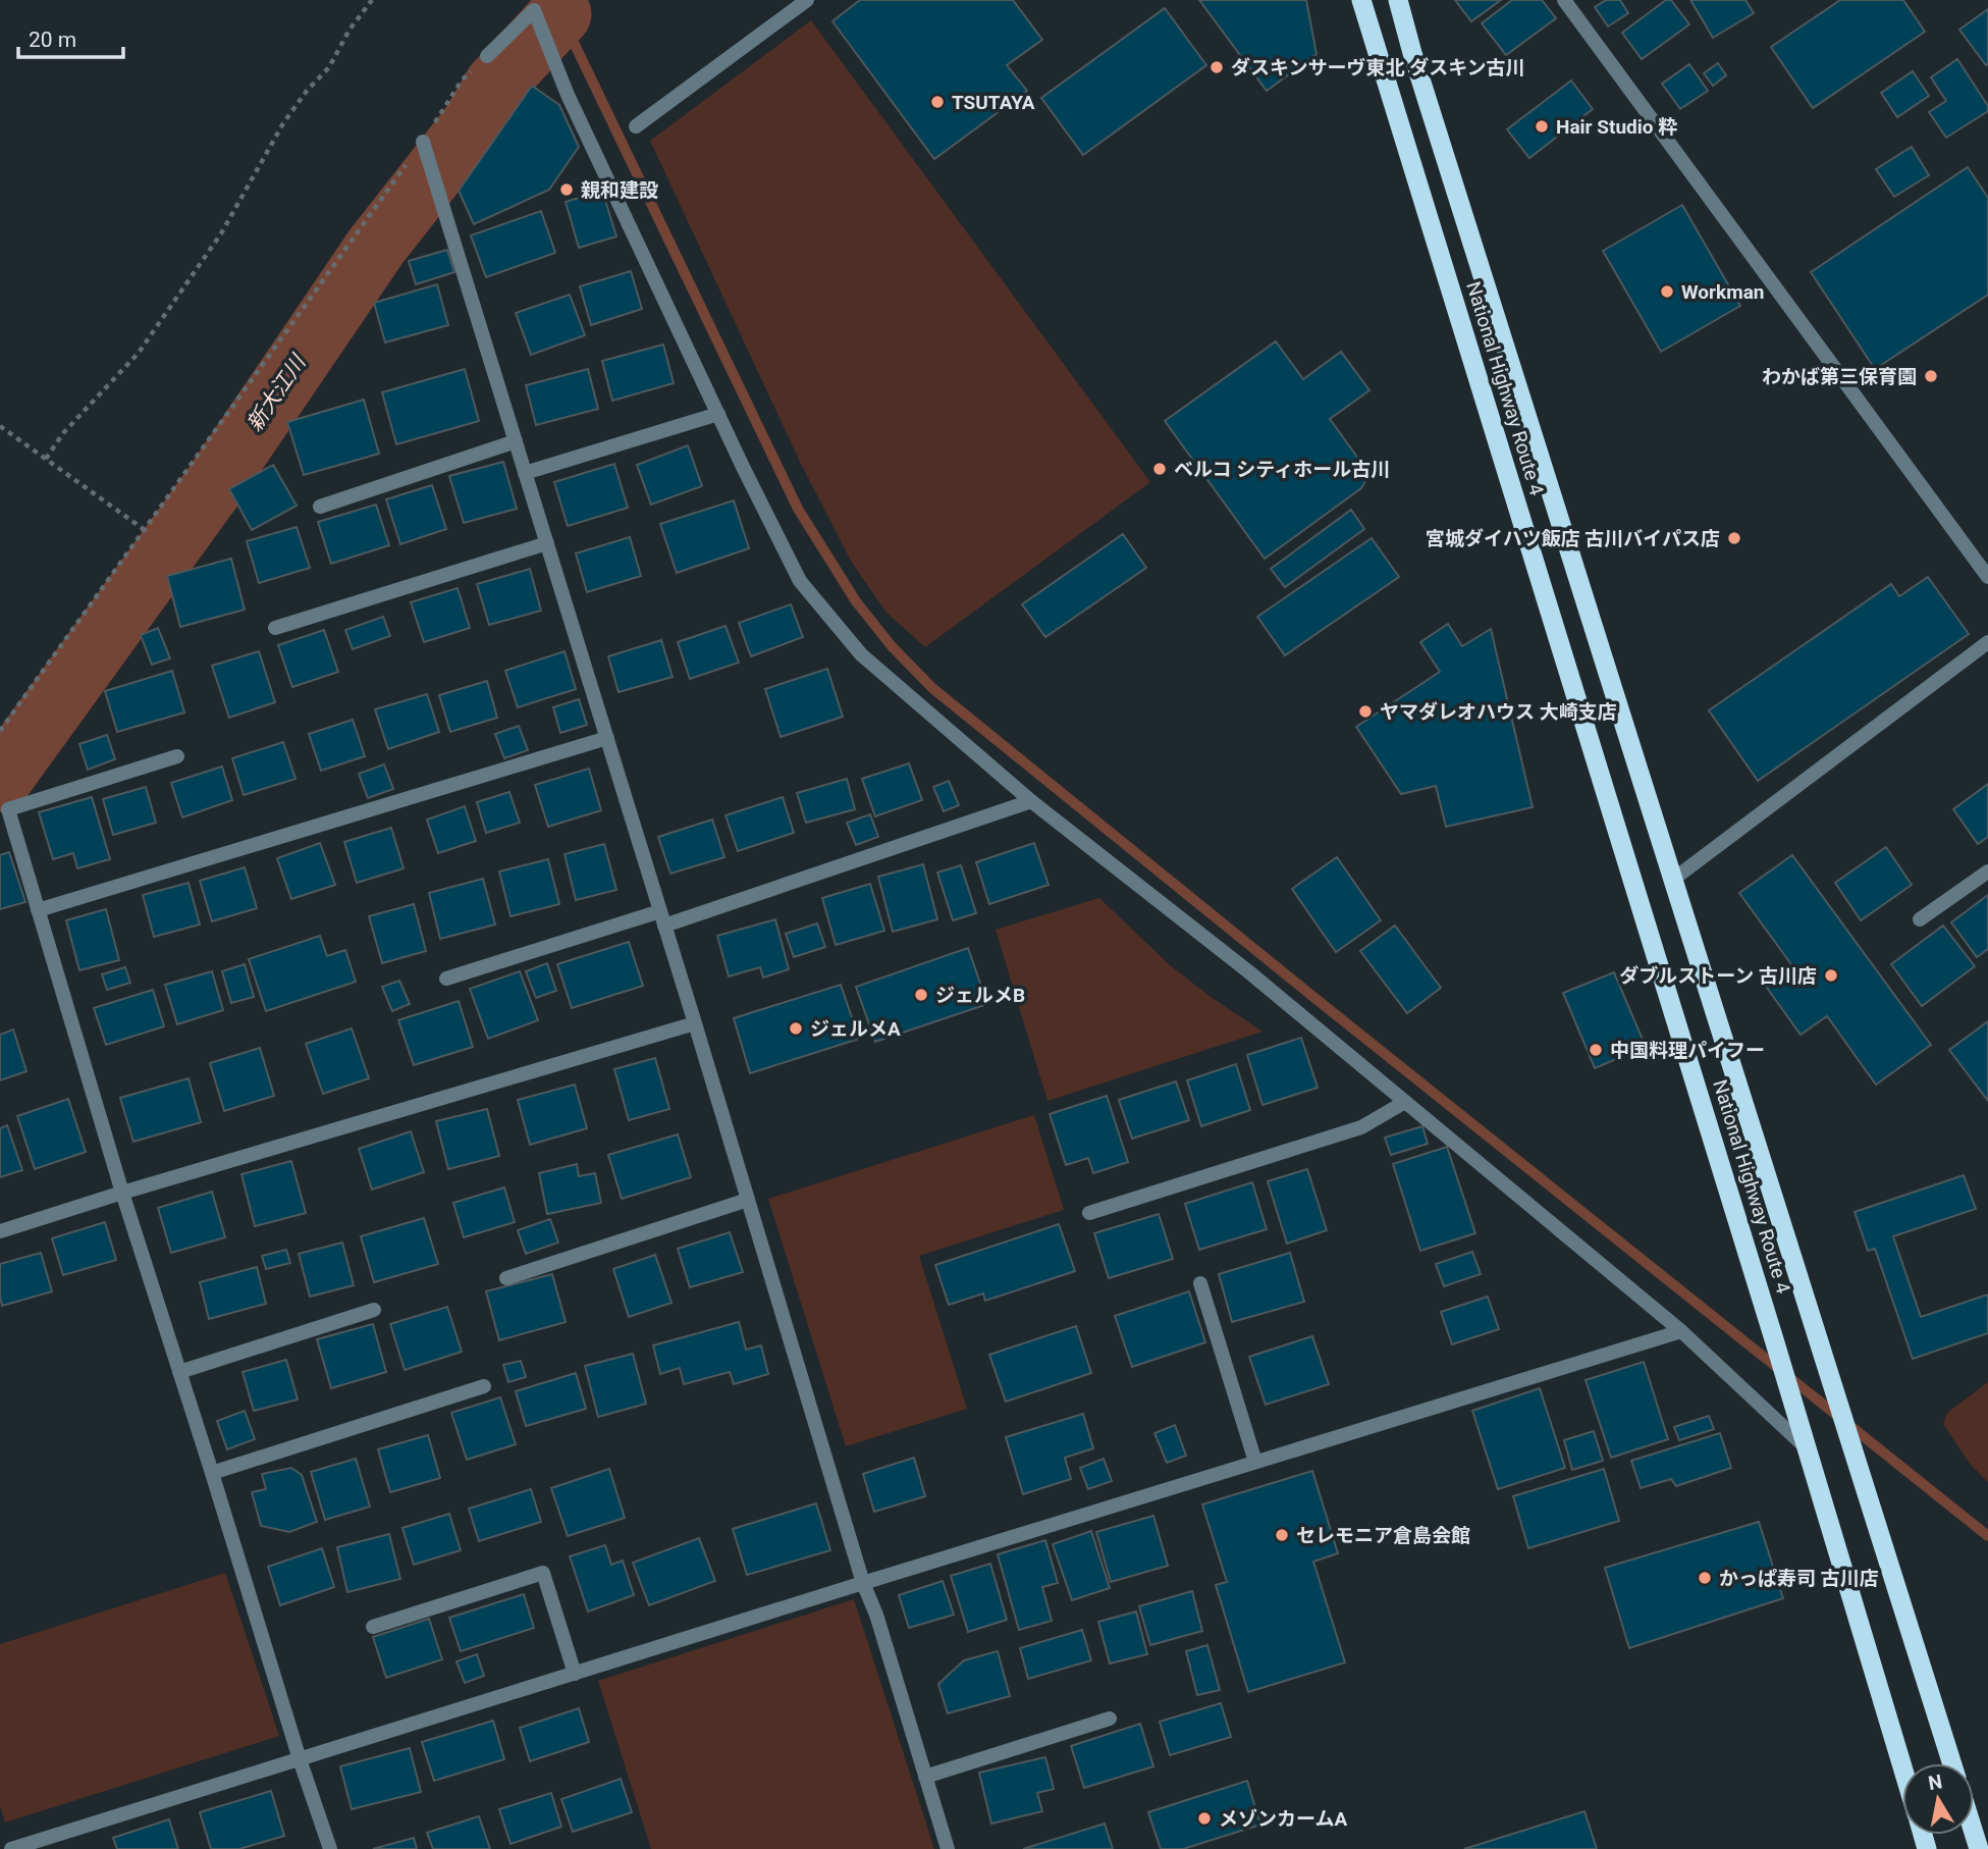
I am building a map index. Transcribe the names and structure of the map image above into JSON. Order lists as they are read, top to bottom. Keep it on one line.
{"streets":{"highway":["National Highway Route 4"]},"water":["新大江川"],"places":["ダスキンサーヴ東北 ダスキン古川","TSUTAYA","Hair Studio 粋","親和建設","Workman","わかば第三保育園","ベルコ シティホール古川","宮城ダイハツ飯店 古川バイパス店","ヤマダレオハウス 大崎支店","ダブルストーン 古川店","ジェルメB","ジェルメA","中国料理パイフー","セレモニア倉島会館","かっぱ寿司 古川店","メゾンカームA"],"scale_bar":"20 m","north":"top"}
